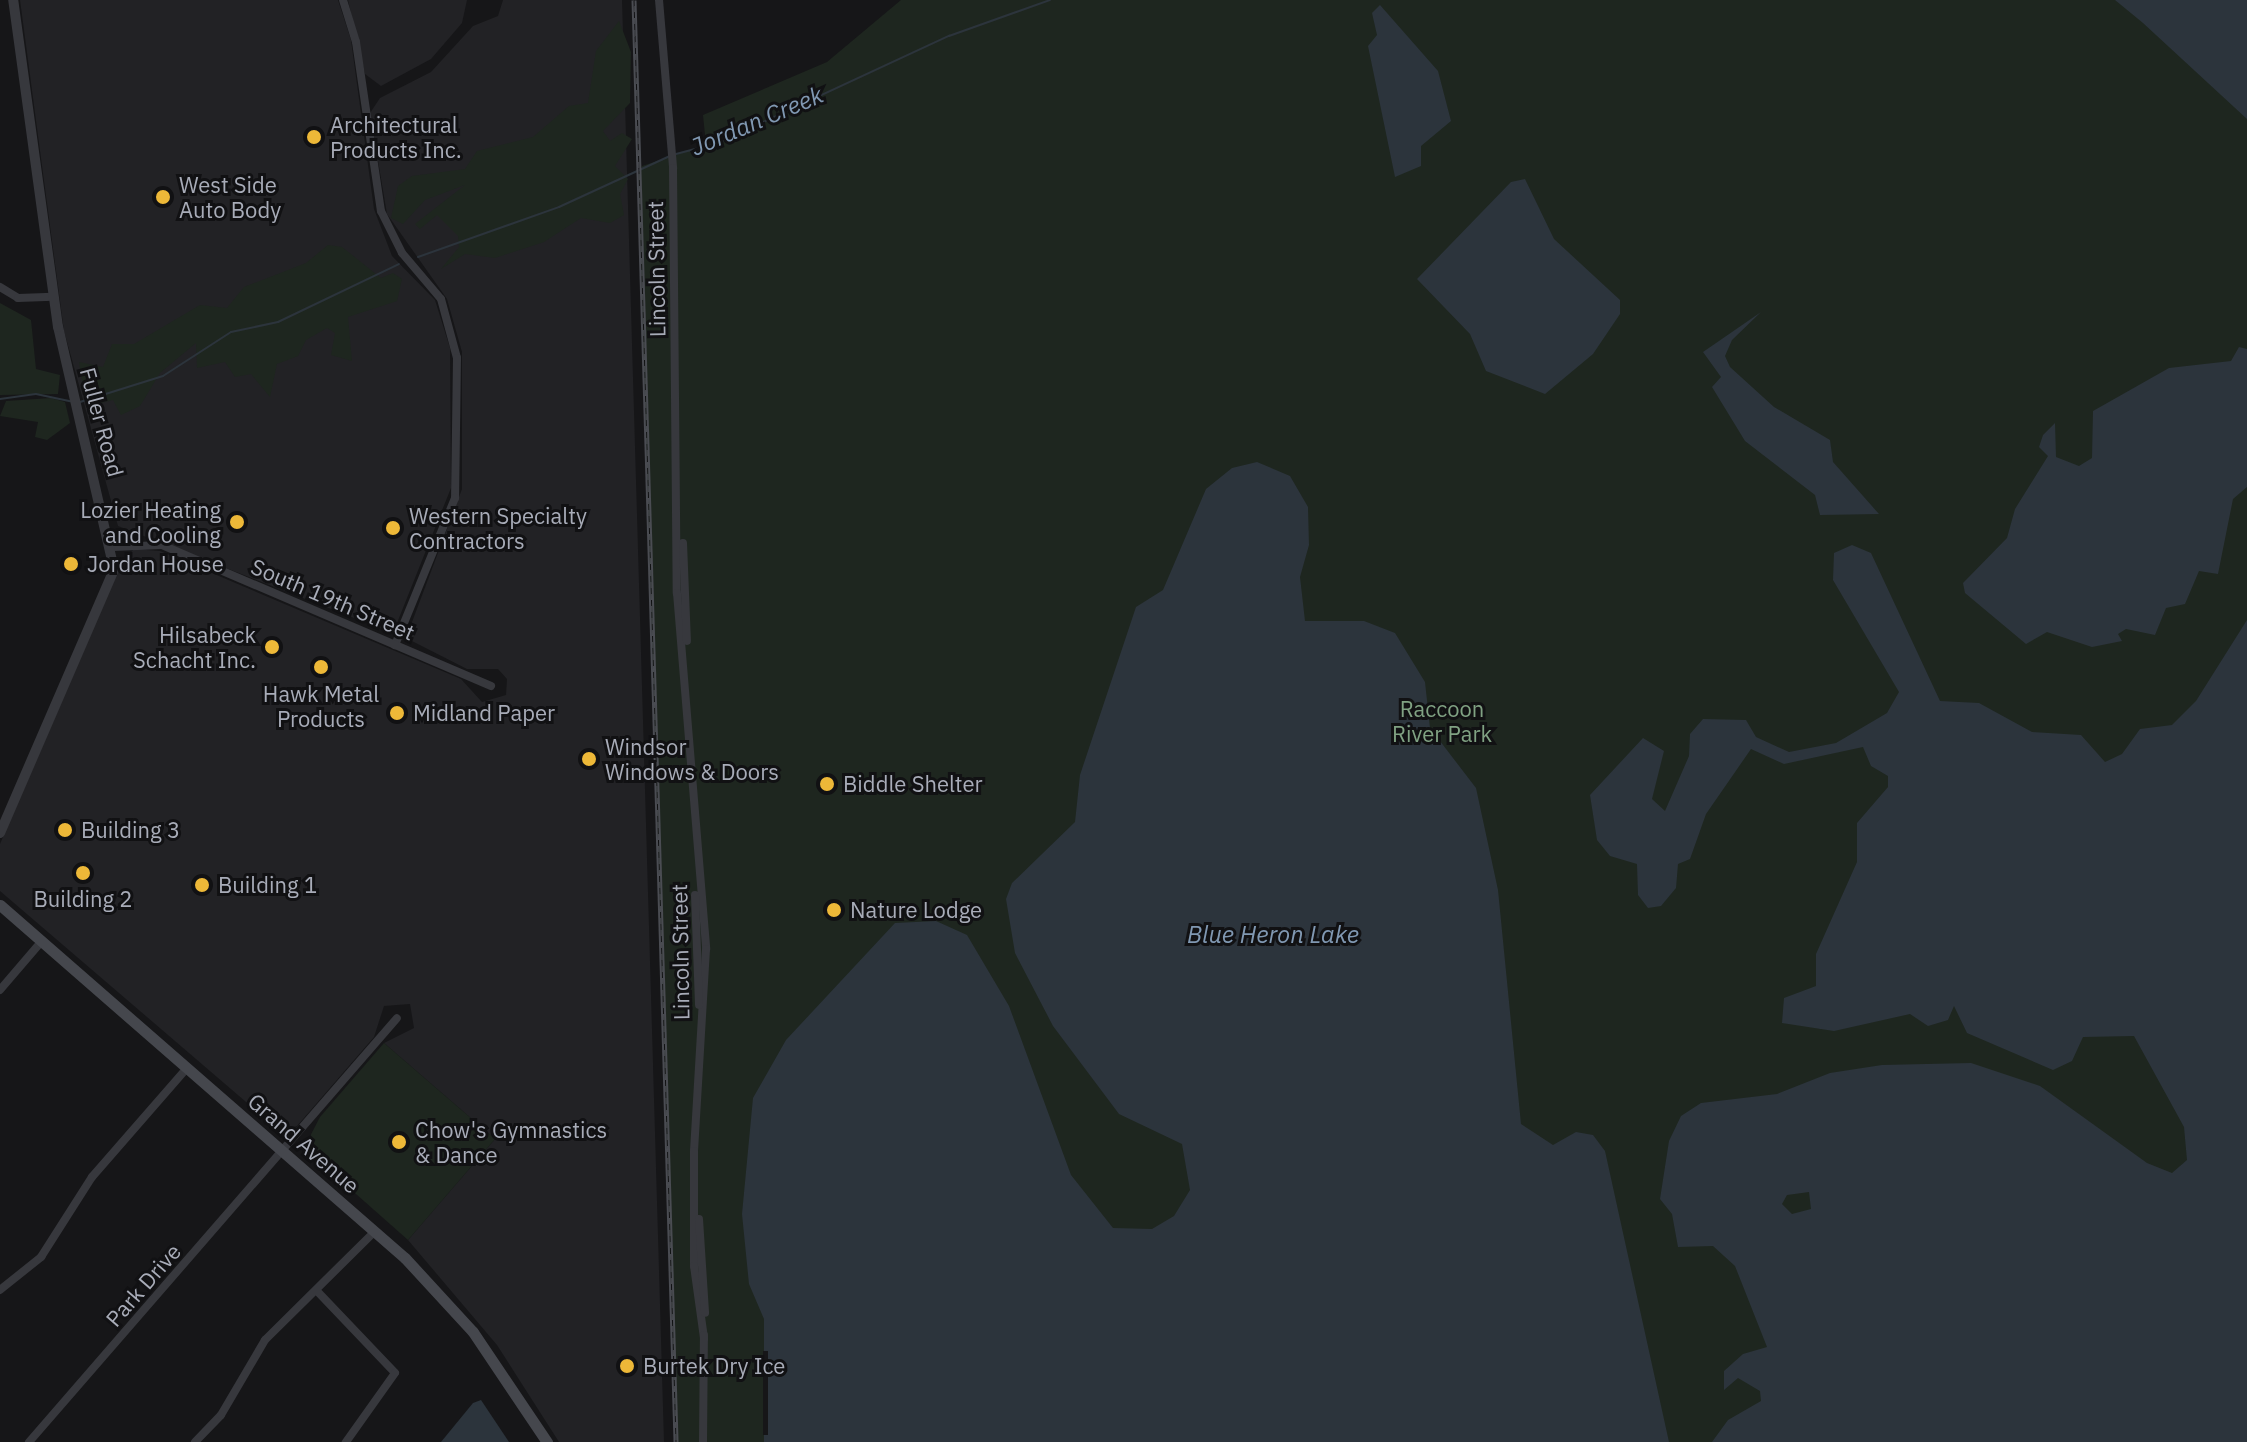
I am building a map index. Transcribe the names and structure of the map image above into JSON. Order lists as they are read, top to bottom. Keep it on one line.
{"streets":{"main road":["Grand Avenue"],"street":["Lincoln Street","Fuller Road","South 19th Street","Park Drive"]},"crossings":[["Fuller Road","South 19th Street"],["Grand Avenue","Park Drive"]],"water":["Jordan Creek","Blue Heron Lake"],"parks":["Raccoon River Park"],"places":["Architectural Products Inc.","West Side Auto Body","Lozier Heating and Cooling","Western Specialty Contractors","Jordan House","Hilsabeck Schacht Inc.","Hawk Metal Products","Midland Paper","Windsor Windows & Doors","Biddle Shelter","Building 3","Building 2","Building 1","Nature Lodge","Chow's Gymnastics & Dance","Burtek Dry Ice"]}
